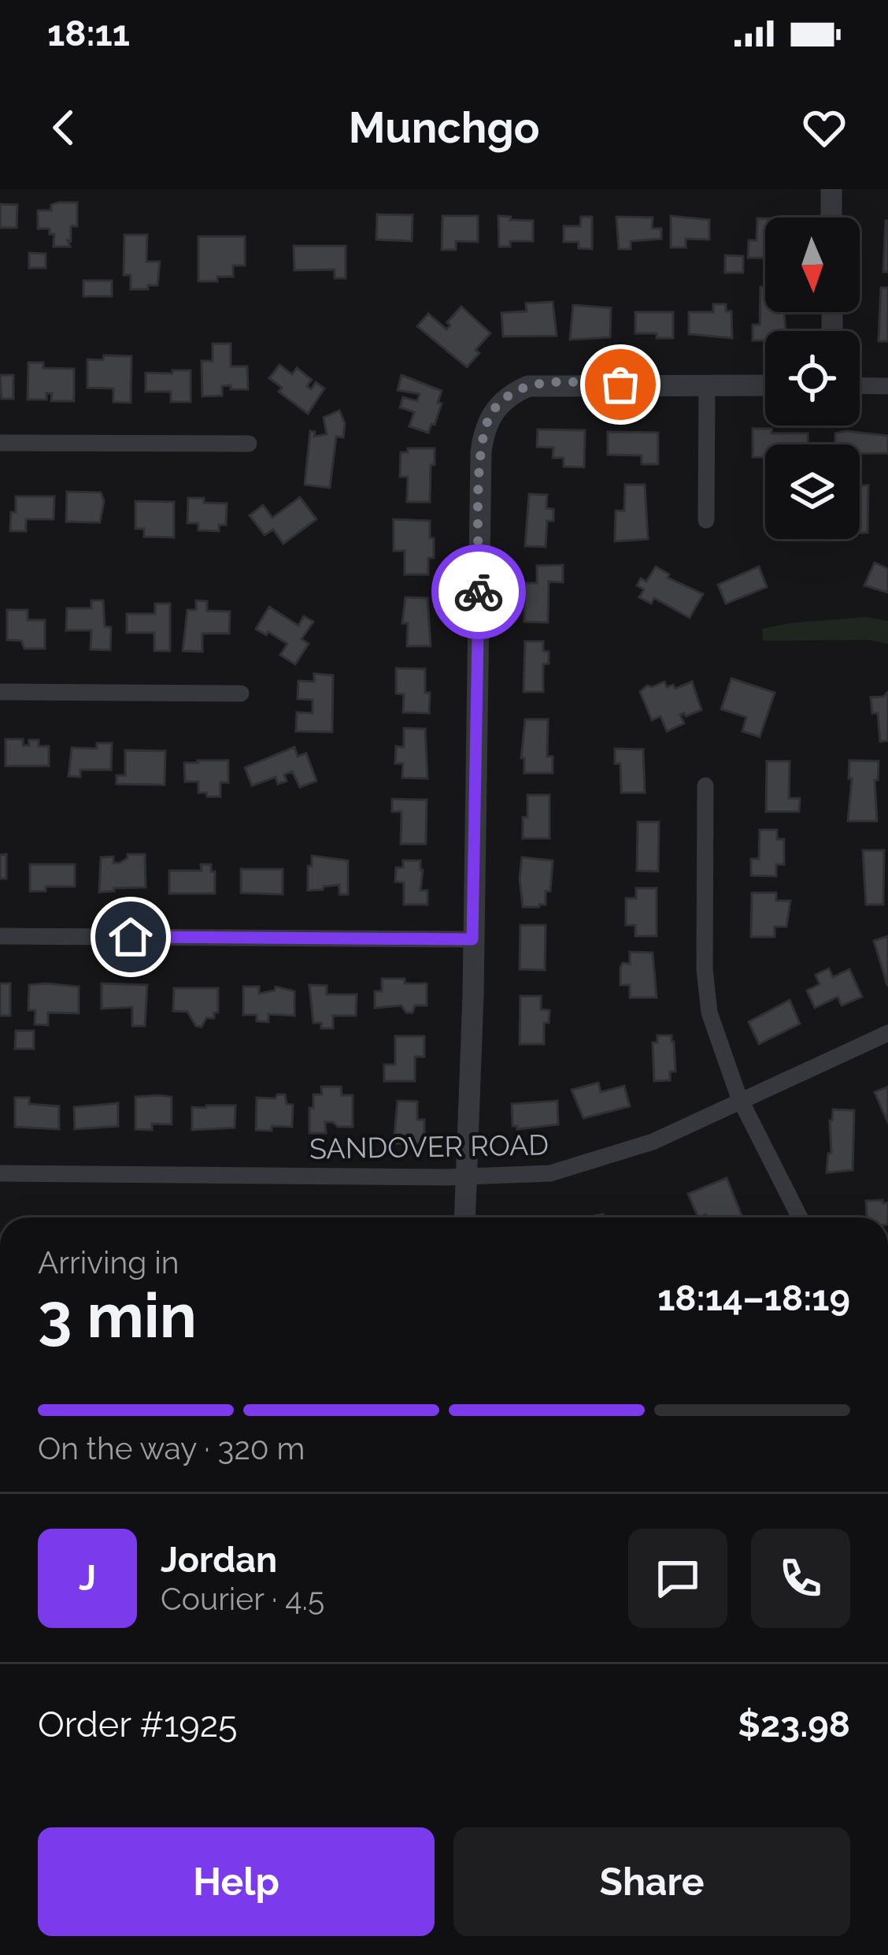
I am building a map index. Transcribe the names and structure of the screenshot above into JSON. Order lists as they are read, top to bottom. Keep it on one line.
{"streets":{"street":["SANDOVER ROAD"]},"north":"bottom","page":{"status":"18:11","header":"Munchgo","heading":["3 min","Arriving in","18:14–18:19"],"panel":["Jordan","Courier · 4.5","Order #1925","$23.98"],"bar":"On the way · 320 m","round":"J","buttons":["Help","Share"]}}
